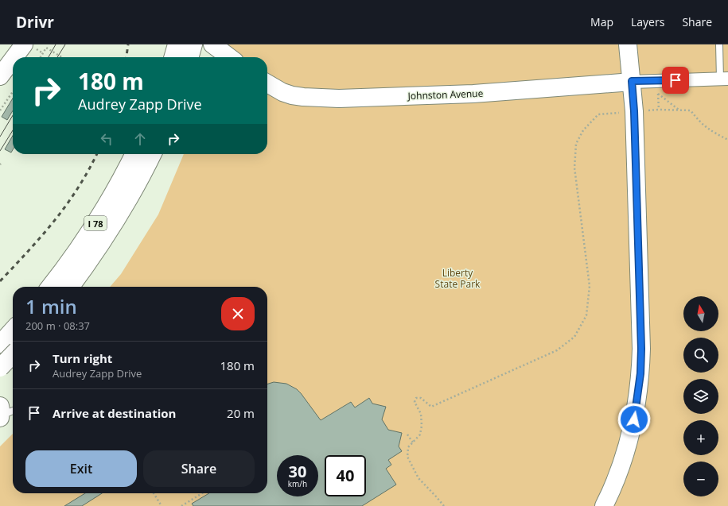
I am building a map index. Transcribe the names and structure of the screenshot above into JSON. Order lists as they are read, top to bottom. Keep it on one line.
{"streets":{"main road":["Johnston Avenue","I 78"]},"parks":["Liberty State Park"],"north":"top","page":{"header":"Drivr","nav":["Map","Layers","Share"],"turn":["180 m","Audrey Zapp Drive"],"heading":["1 min","200 m · 08:37"],"map_buttons":["+","−"],"list":[{"name":"Turn right","note":"Audrey Zapp Drive","value":"180 m"},{"name":"Arrive at destination","value":"20 m"}],"buttons":["Exit","Share"],"speed":"30 km/h","limit":"40"}}
